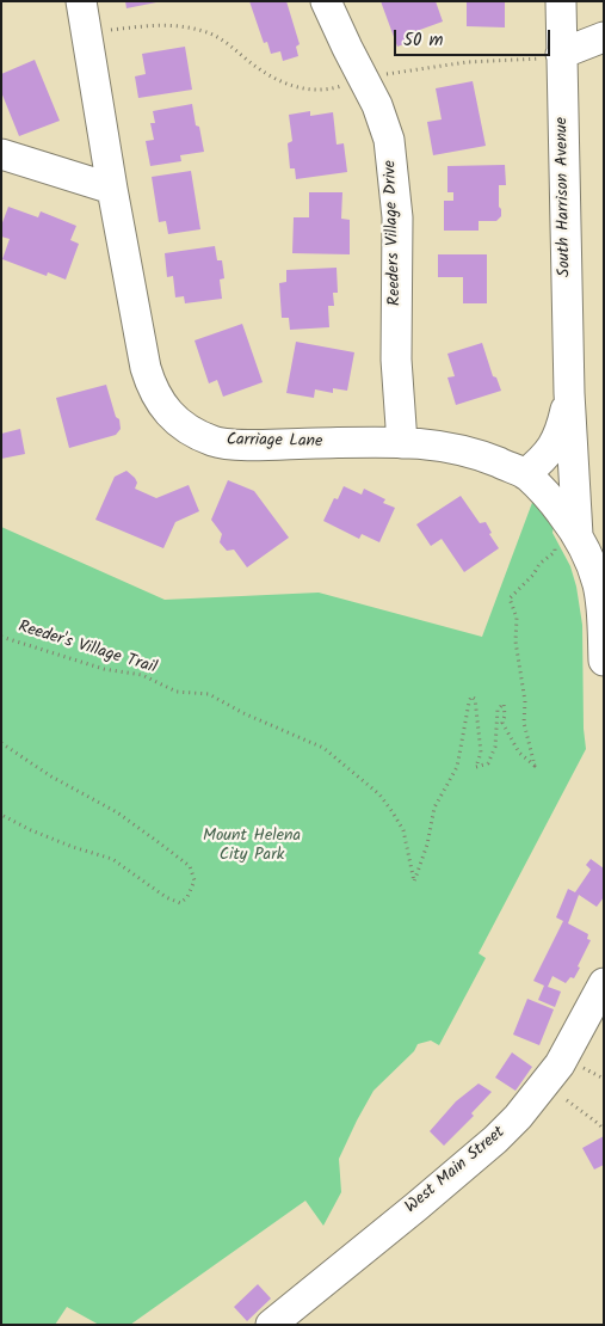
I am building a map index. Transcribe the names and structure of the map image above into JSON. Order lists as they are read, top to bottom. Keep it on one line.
{"streets":{"street":["South Harrison Avenue","Reeders Village Drive","Carriage Lane","West Main Street"],"path":["Reeder's Village Trail"]},"crossings":[["South Harrison Avenue","Carriage Lane"],["South Harrison Avenue","Reeder's Village Trail"],["Reeders Village Drive","Carriage Lane"],["Carriage Lane","Reeder's Village Trail"]],"parks":["Mount Helena City Park"],"scale_bar":"50 m"}
